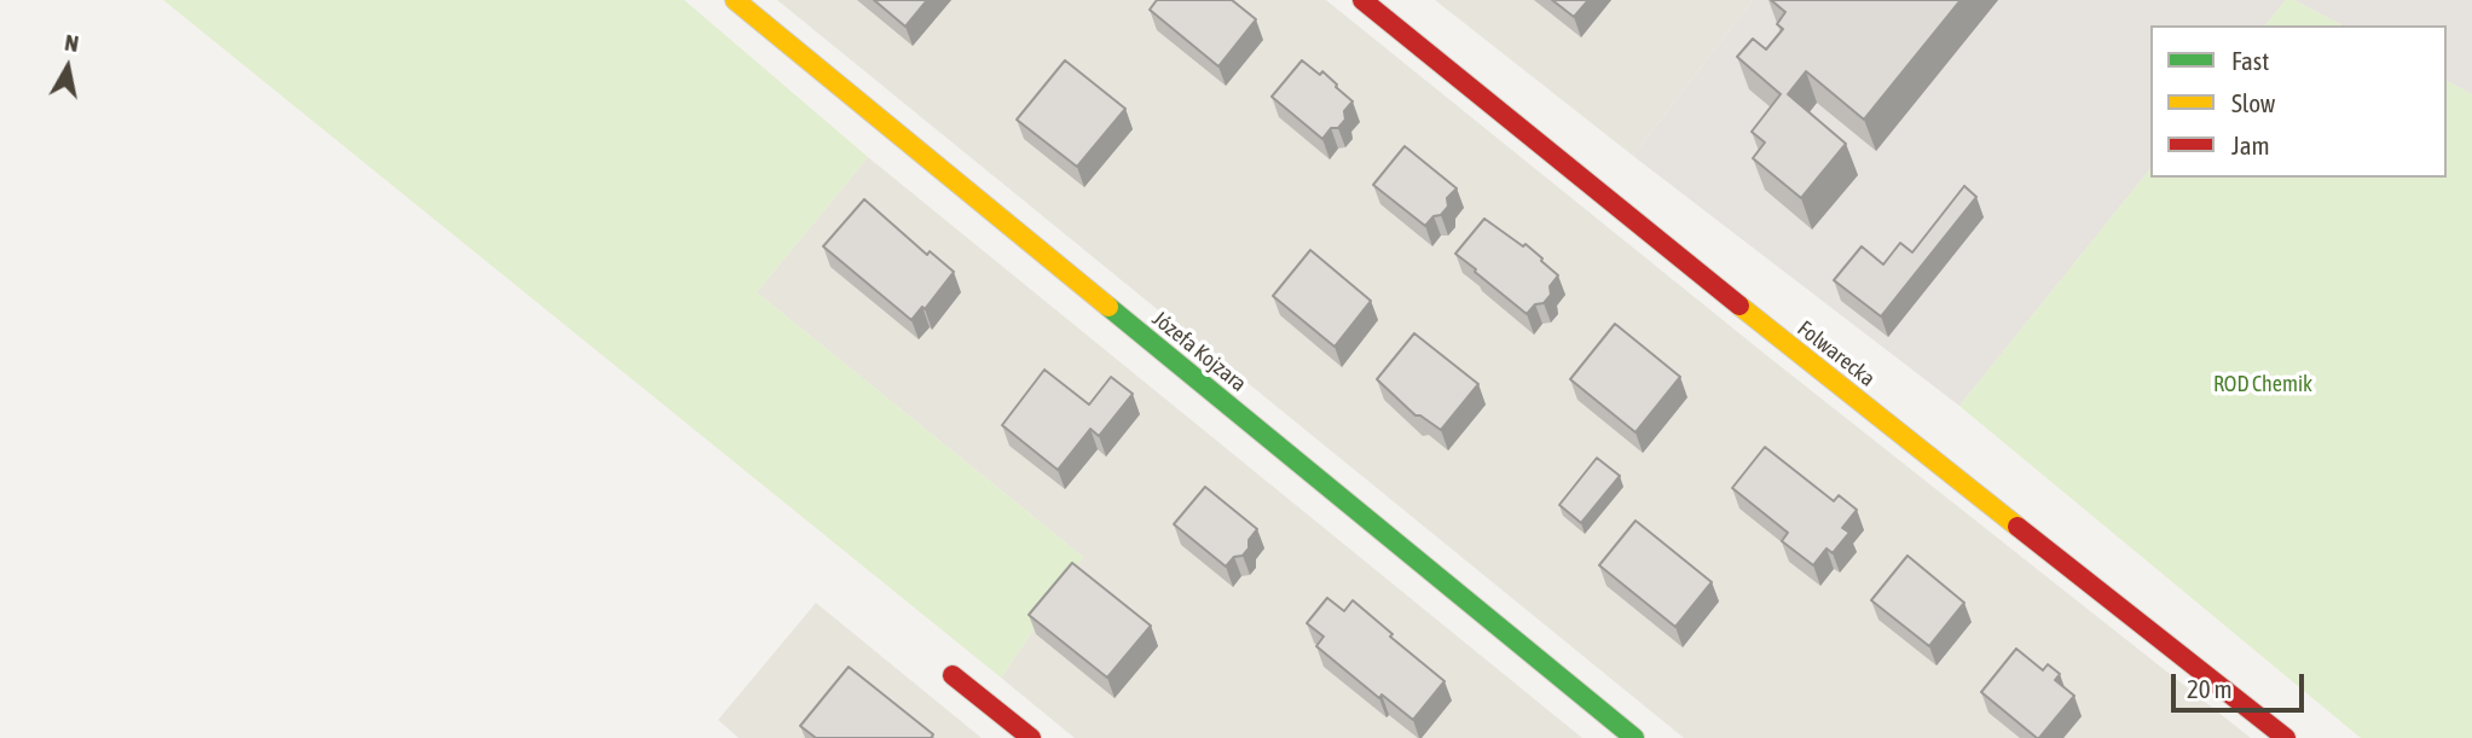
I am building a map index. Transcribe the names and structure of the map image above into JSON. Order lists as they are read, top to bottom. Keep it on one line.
{"streets":{"street":["Józefa Kojzara","Folwarecka"]},"parks":["ROD Chemik"],"legend":["Fast","Slow","Jam"],"scale_bar":"20 m","north":"top"}
